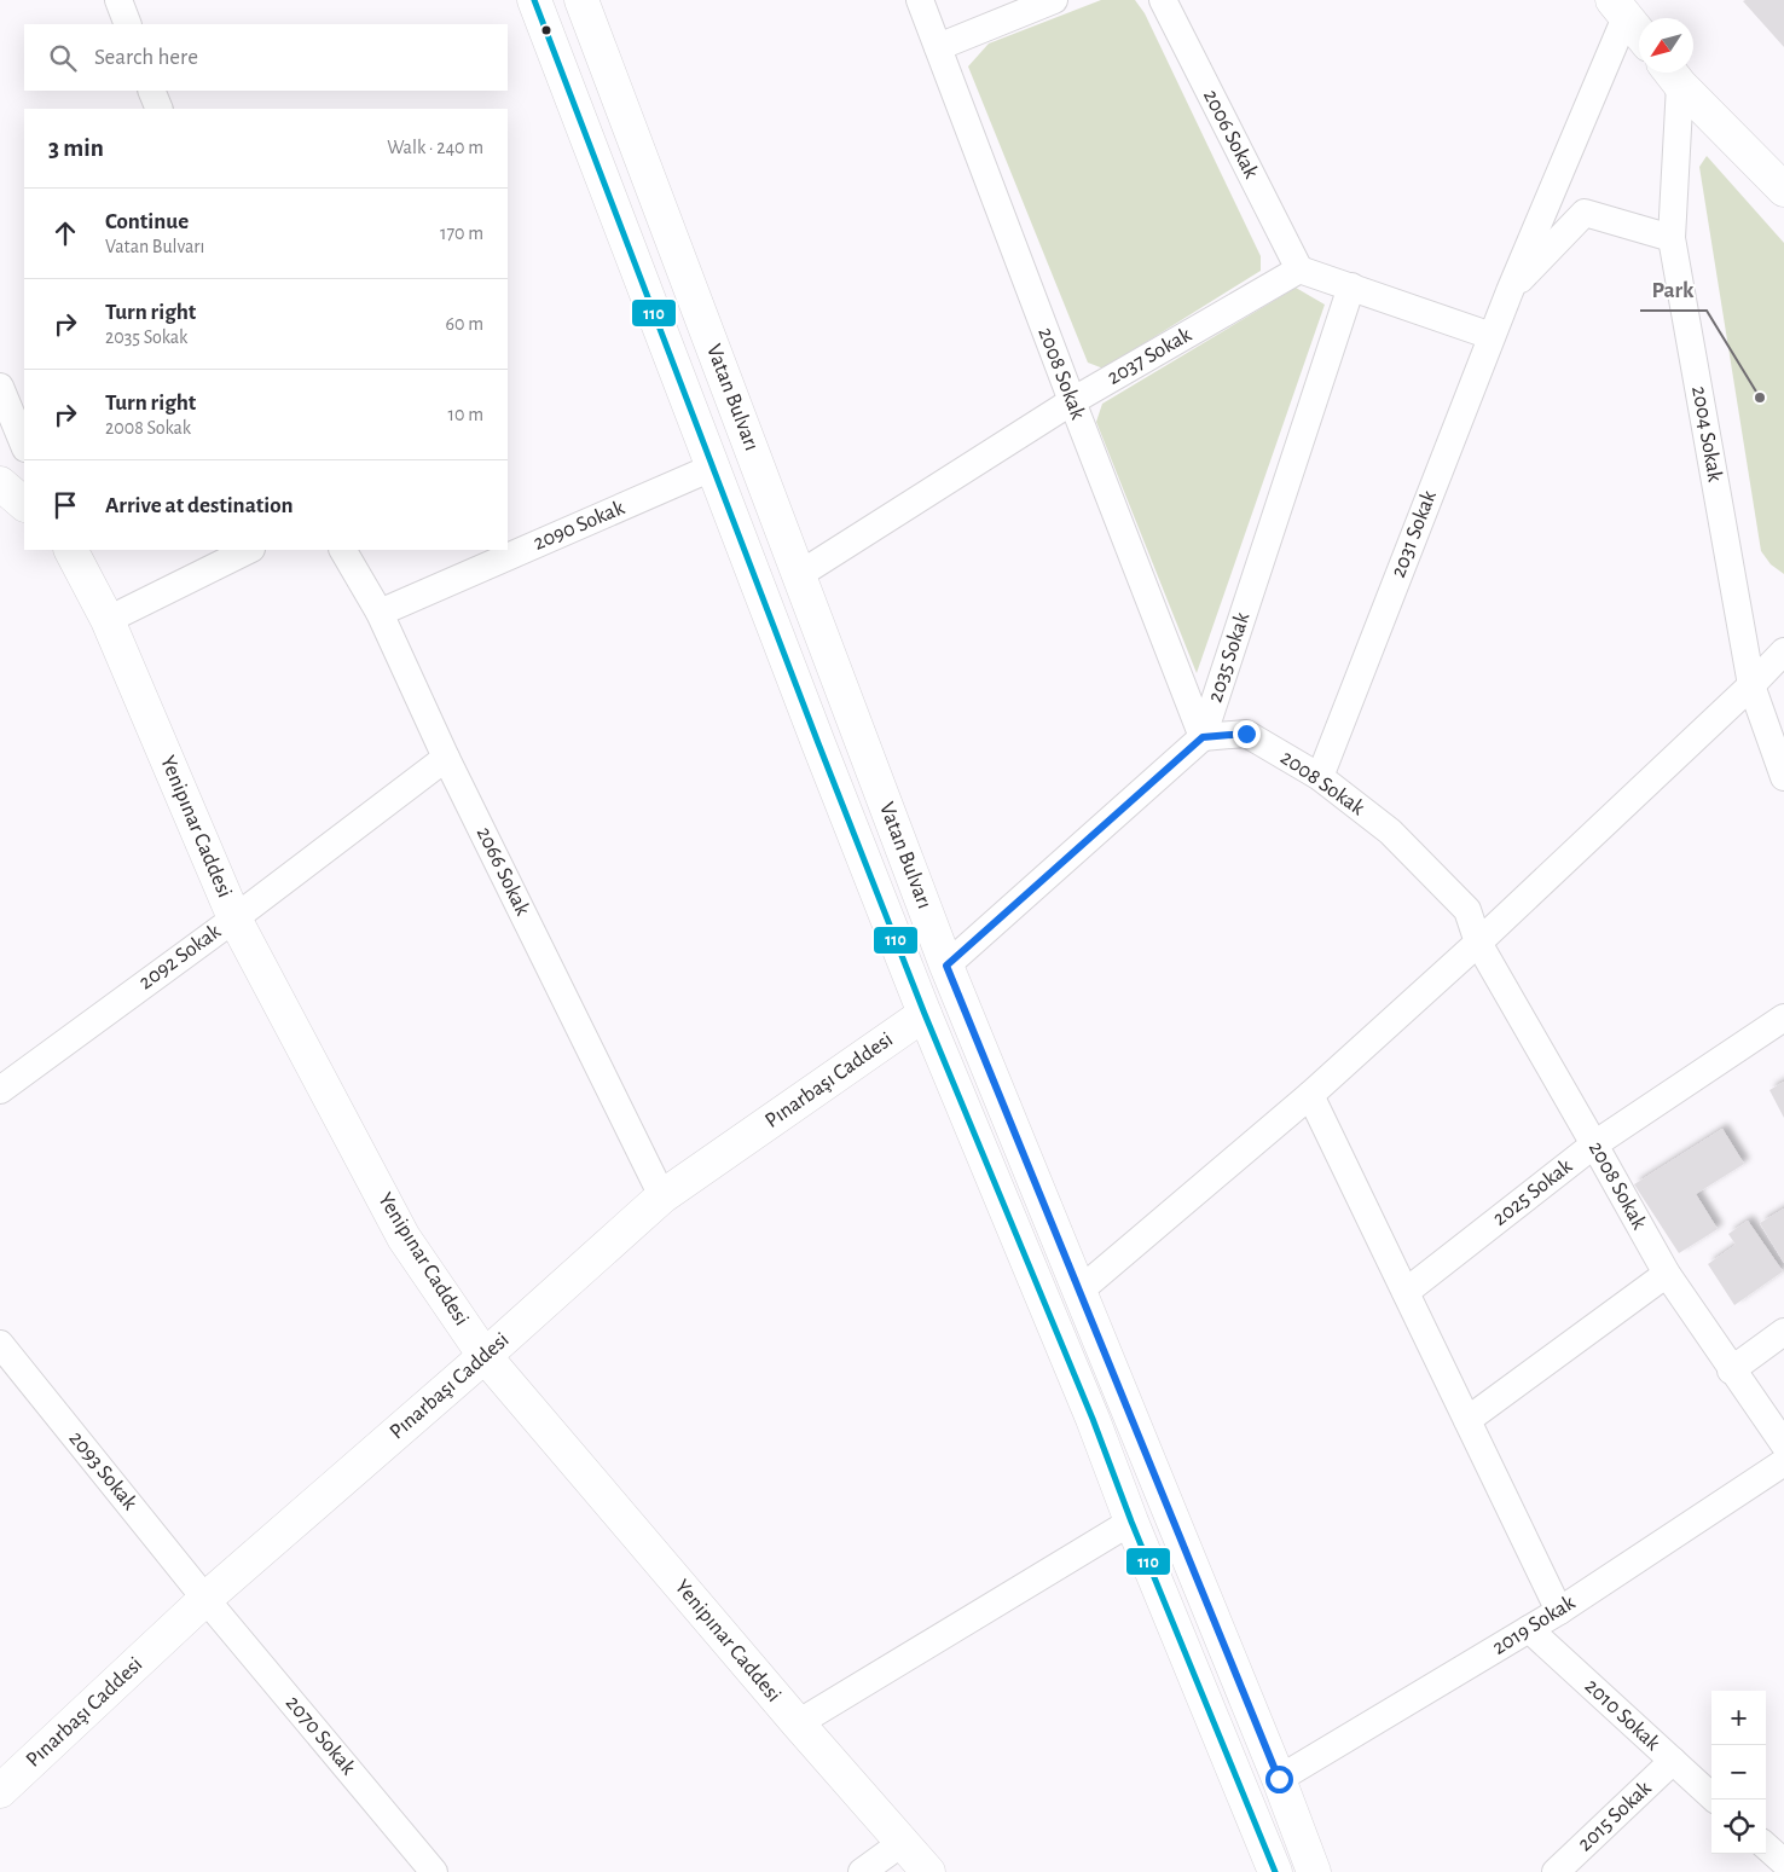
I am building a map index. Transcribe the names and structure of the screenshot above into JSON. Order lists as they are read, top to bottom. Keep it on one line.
{"streets":{"main road":["Vatan Bulvarı","Yenipınar Caddesi","Pınarbaşı Caddesi"],"street":["2006 Sokak","2037 Sokak","2008 Sokak","2004 Sokak","2090 Sokak","2031 Sokak","2035 Sokak","2066 Sokak","2092 Sokak","2025 Sokak","2093 Sokak","2019 Sokak","2010 Sokak","2070 Sokak","2015 Sokak"]},"crossings":[["2006 Sokak","2037 Sokak"],["2037 Sokak","2008 Sokak"],["2037 Sokak","Vatan Bulvarı"],["2008 Sokak","2031 Sokak"],["2008 Sokak","2035 Sokak"],["2008 Sokak","2025 Sokak"],["Vatan Bulvarı","2090 Sokak"],["Vatan Bulvarı","Pınarbaşı Caddesi"],["Vatan Bulvarı","2019 Sokak"],["2090 Sokak","2066 Sokak"],["Yenipınar Caddesi","2092 Sokak"],["Yenipınar Caddesi","Pınarbaşı Caddesi"],["2066 Sokak","2092 Sokak"],["2066 Sokak","Pınarbaşı Caddesi"],["Pınarbaşı Caddesi","2093 Sokak"],["Pınarbaşı Caddesi","2070 Sokak"],["2093 Sokak","2070 Sokak"],["2019 Sokak","2010 Sokak"],["2010 Sokak","2015 Sokak"]],"places":["Park"],"lines":["transit line 110"],"north":"bottom left","page":{"search":"Search here","heading":["3 min","Walk · 240 m"],"list":[["Continue","Vatan Bulvarı","170 m"],["Turn right","2035 Sokak","60 m"],["Turn right","2008 Sokak","10 m"],"Arrive at destination"],"map_buttons":["+","−"]}}
